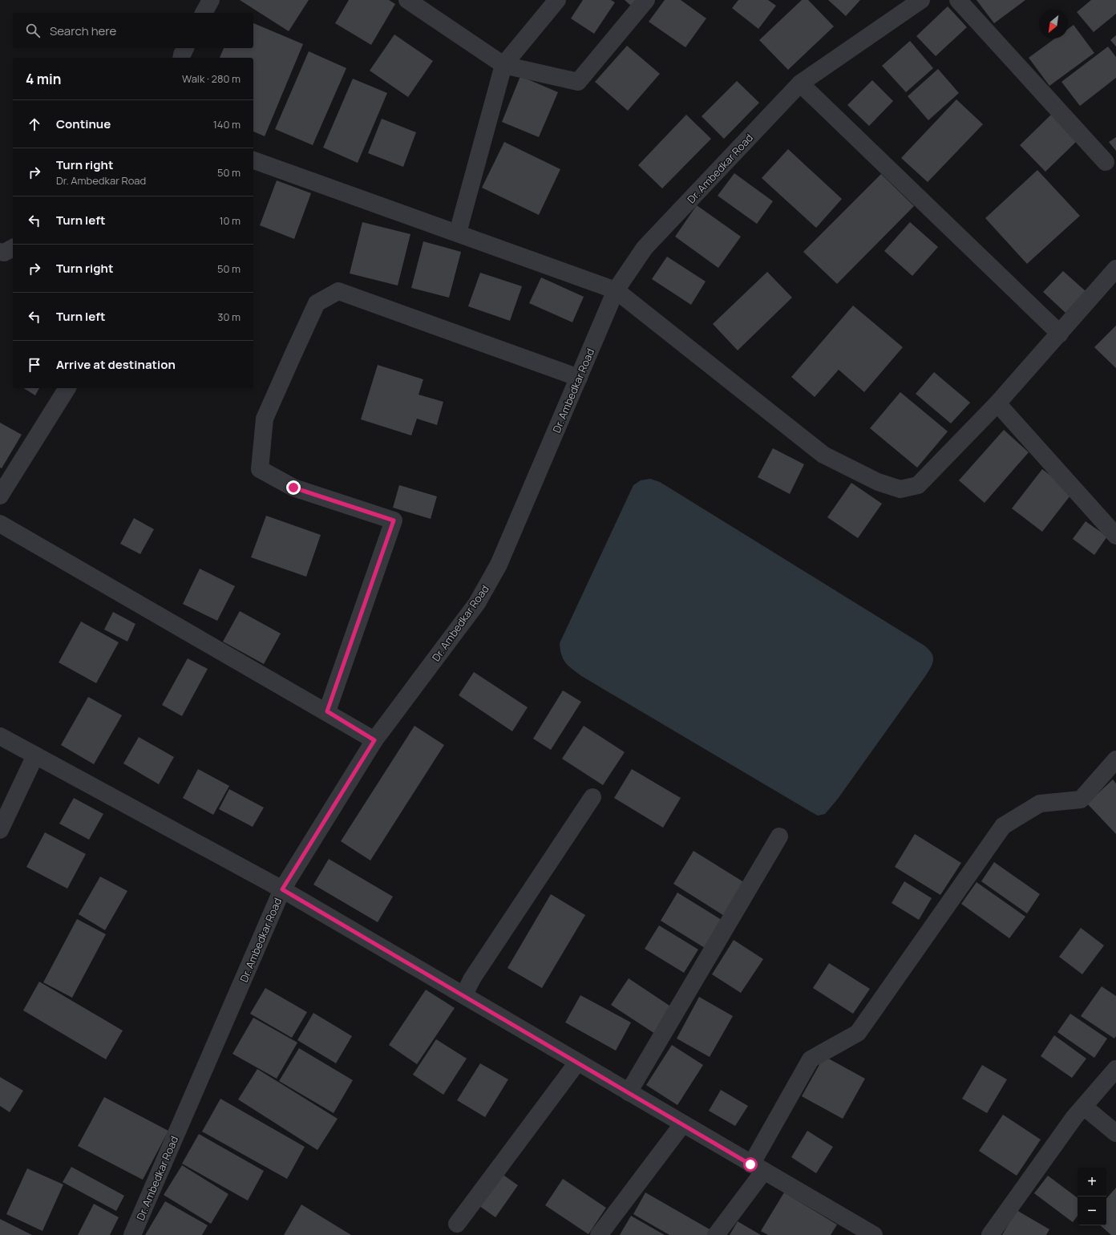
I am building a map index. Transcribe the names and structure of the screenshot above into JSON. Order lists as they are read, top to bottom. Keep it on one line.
{"streets":{"street":["Dr. Ambedkar Road"]},"north":"bottom left","page":{"search":"Search here","heading":["4 min","Walk · 280 m"],"list":[["Continue","140 m"],["Turn right","Dr. Ambedkar Road","50 m"],["Turn left","10 m"],["Turn right","50 m"],["Turn left","30 m"],"Arrive at destination"],"map_buttons":["+","−"]}}
